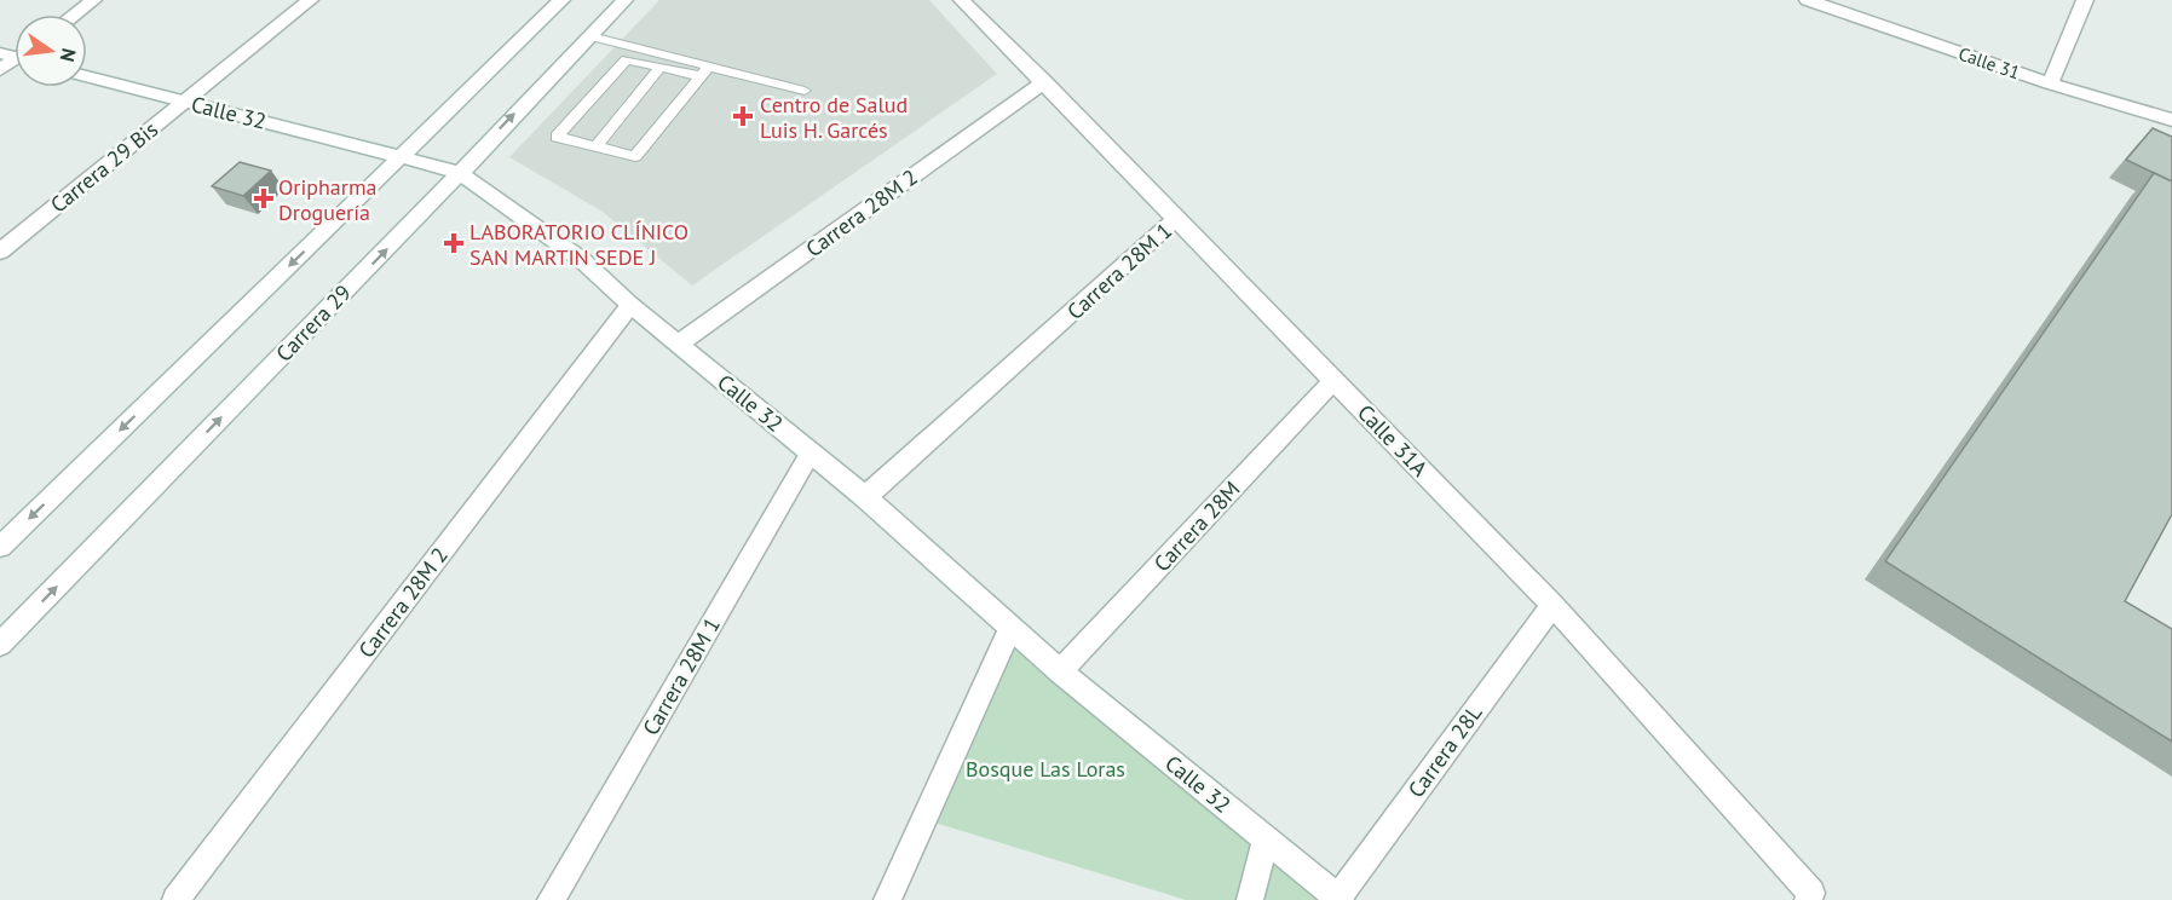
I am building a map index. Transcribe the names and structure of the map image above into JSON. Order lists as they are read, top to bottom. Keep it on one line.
{"streets":{"street":["Calle 31","Calle 32","Carrera 29 Bis","Carrera 28M 2","Carrera 28M 1","Carrera 29","Calle 31A","Carrera 28M","Carrera 28L"]},"crossings":[["Calle 32","Carrera 29 Bis"],["Calle 32","Carrera 28M 2"],["Calle 32","Carrera 28M 1"],["Calle 32","Carrera 29"],["Calle 32","Carrera 28M"],["Calle 32","Carrera 28L"],["Carrera 28M 2","Calle 31A"],["Carrera 28M 1","Calle 31A"],["Calle 31A","Carrera 28M"],["Calle 31A","Carrera 28L"]],"parks":["Bosque Las Loras"],"places":{"health":["Centro de Salud Luis H. Garcés","Oripharma Droguería","LABORATORIO CLÍNICO SAN MARTIN SEDE J"]},"north":"right"}
